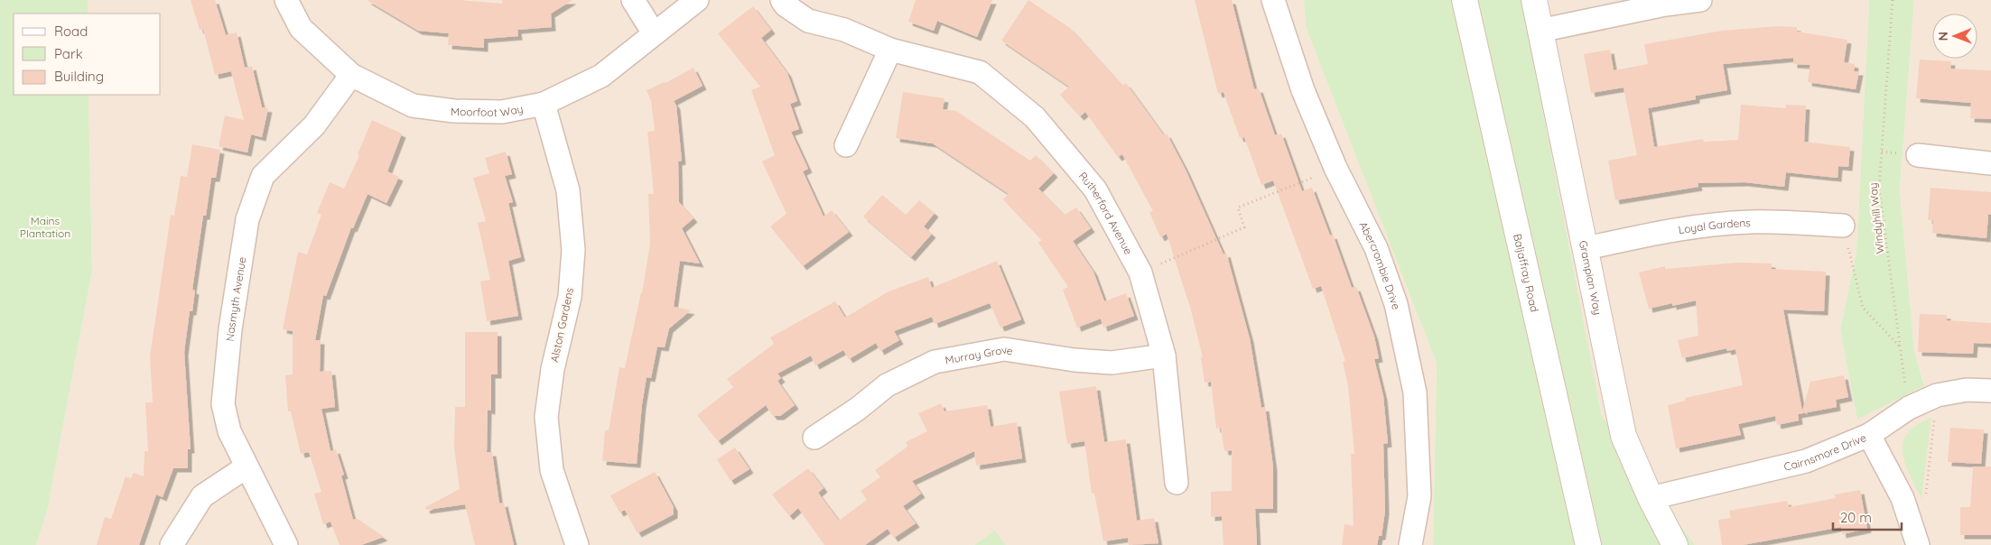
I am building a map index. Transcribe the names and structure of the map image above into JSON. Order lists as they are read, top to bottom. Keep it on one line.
{"streets":{"street":["Moorfoot Way","Rutherford Avenue","Loyal Gardens","Abercrombie Drive","Baljaffray Road","Grampian Way","Nasmyth Avenue","Alston Gardens","Murray Grove","Cairnsmore Drive"],"path":["Windyhill Way"]},"crossings":[["Moorfoot Way","Nasmyth Avenue"],["Moorfoot Way","Alston Gardens"],["Rutherford Avenue","Murray Grove"],["Windyhill Way","Cairnsmore Drive"],["Loyal Gardens","Grampian Way"],["Grampian Way","Cairnsmore Drive"]],"parks":["Mains Plantation"],"legend":["Road","Park","Building"],"scale_bar":"20 m","north":"left"}
